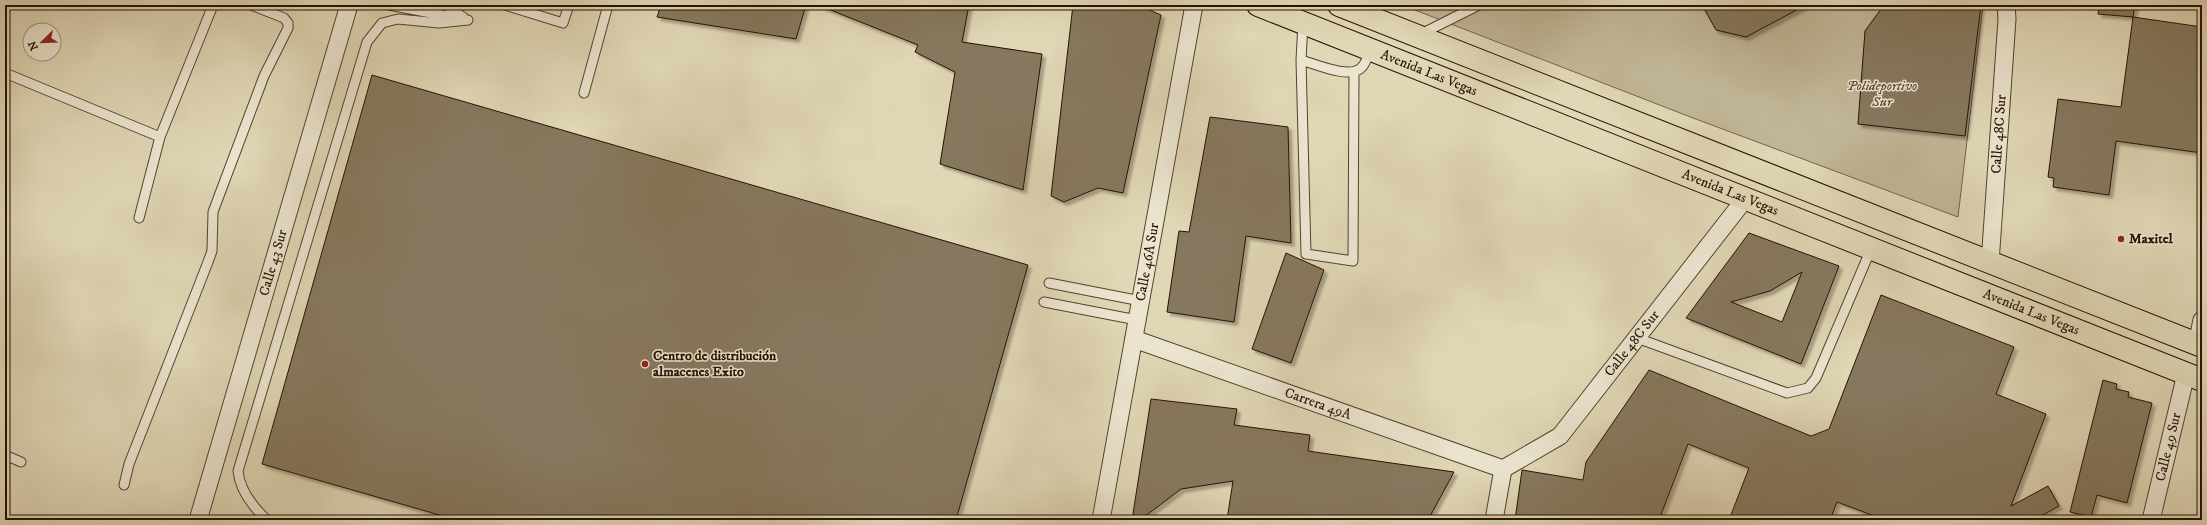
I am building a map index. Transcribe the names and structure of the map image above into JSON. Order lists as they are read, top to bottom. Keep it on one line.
{"streets":{"main road":["Avenida Las Vegas"],"street":["Calle 48C Sur","Calle 43 Sur","Calle 46A Sur","Carrera 49A","Calle 49 Sur"]},"crossings":[["Avenida Las Vegas","Calle 48C Sur"],["Avenida Las Vegas","Calle 49 Sur"],["Calle 48C Sur","Carrera 49A"],["Calle 46A Sur","Carrera 49A"]],"parks":["Polideportivo Sur"],"places":["Maxitel","Centro de distribución almacenes Exito"],"north":"bottom left"}
